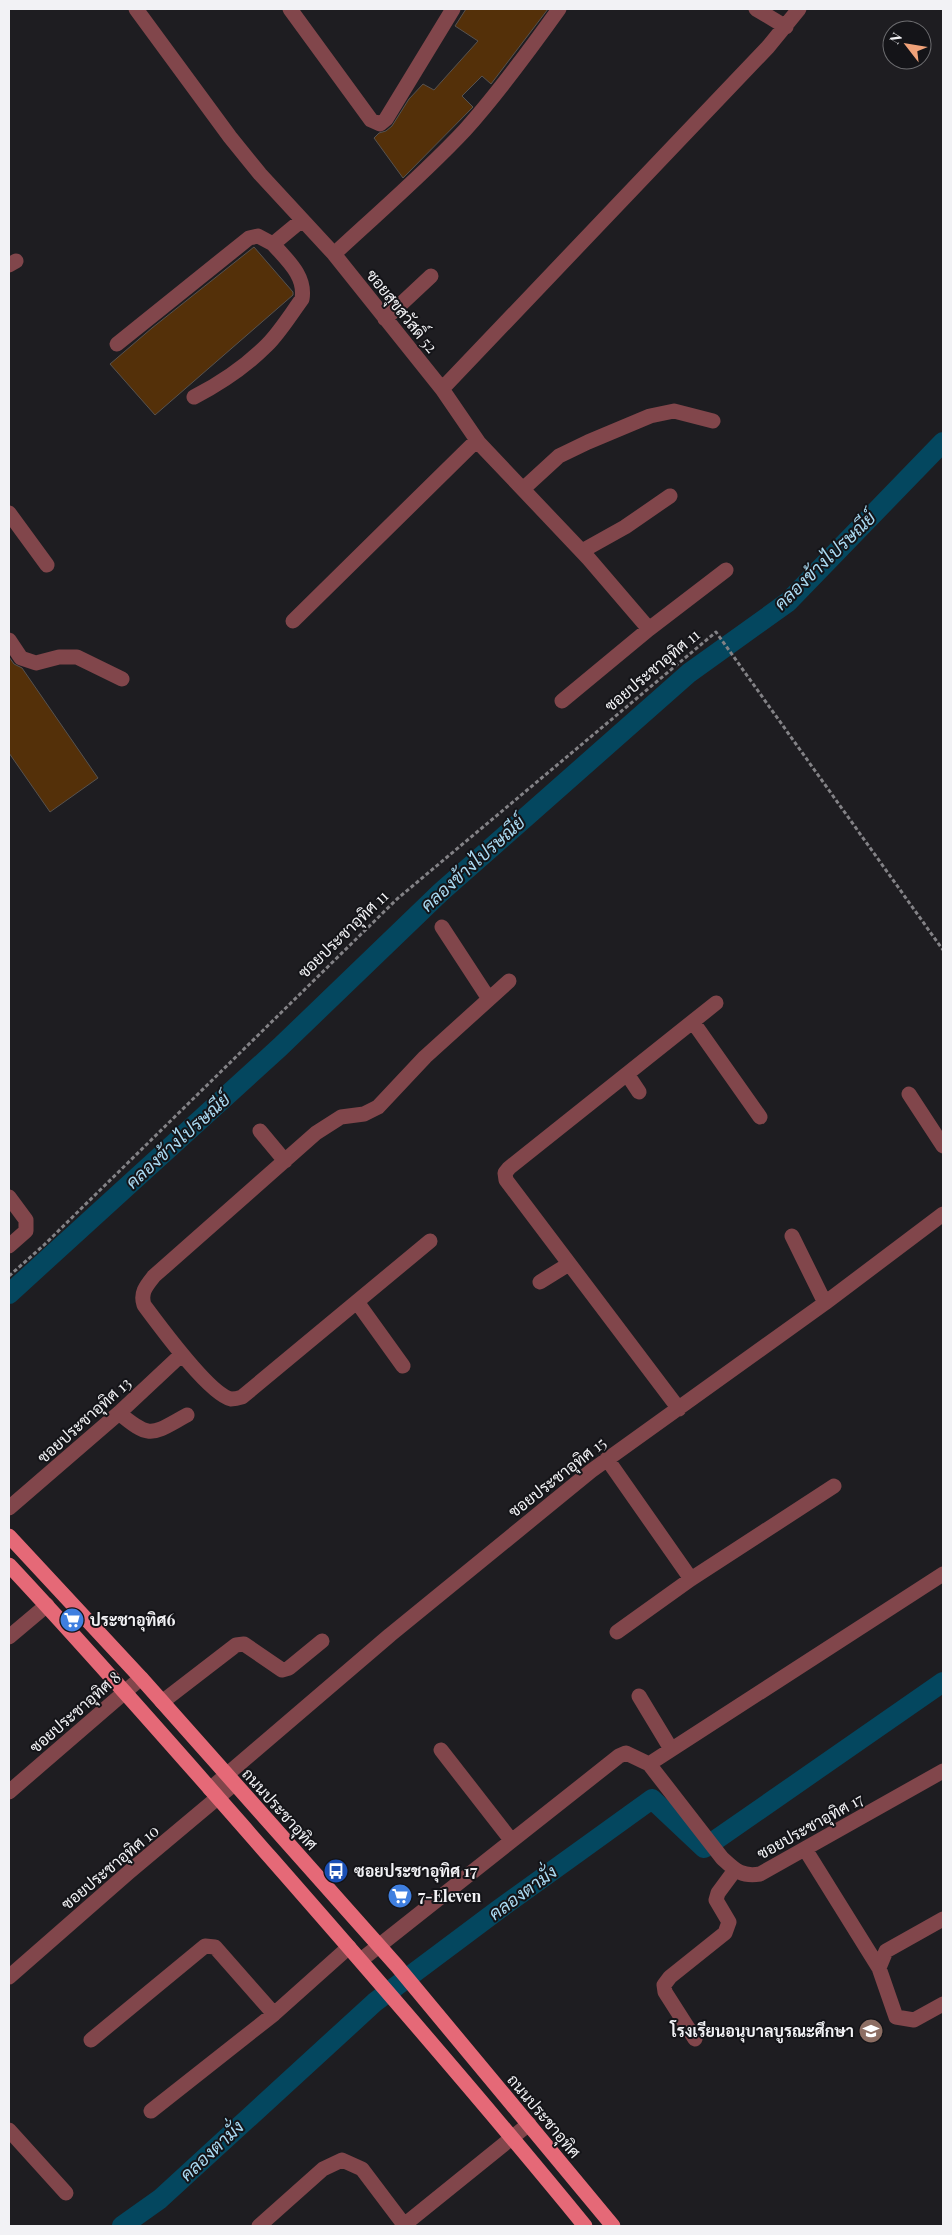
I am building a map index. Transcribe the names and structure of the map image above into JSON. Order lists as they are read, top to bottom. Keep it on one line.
{"streets":{"main road":["ถนนประชาอุทิศ"],"street":["ซอยสุขสวัสดิ์ 52","ซอยประชาอุทิศ 13","ซอยประชาอุทิศ 15","ซอยประชาอุทิศ 8","ซอยประชาอุทิศ 17","ซอยประชาอุทิศ 10"],"path":["ซอยประชาอุทิศ 11"]},"crossings":[["ซอยประชาอุทิศ 15","ถนนประชาอุทิศ"],["ซอยประชาอุทิศ 15","ซอยประชาอุทิศ 10"],["ซอยประชาอุทิศ 8","ถนนประชาอุทิศ"],["ถนนประชาอุทิศ","ซอยประชาอุทิศ 10"]],"water":["คลองข้างไปรษณีย์","คลองตามั่ง"],"places":{"supermarket":["ประชาอุทิศ6","7-Eleven"],"bus stop":["ซอยประชาอุทิศ 17"],"school or university":["โรงเรียนอนุบาลบูรณะศึกษา"]},"north":"top left"}
